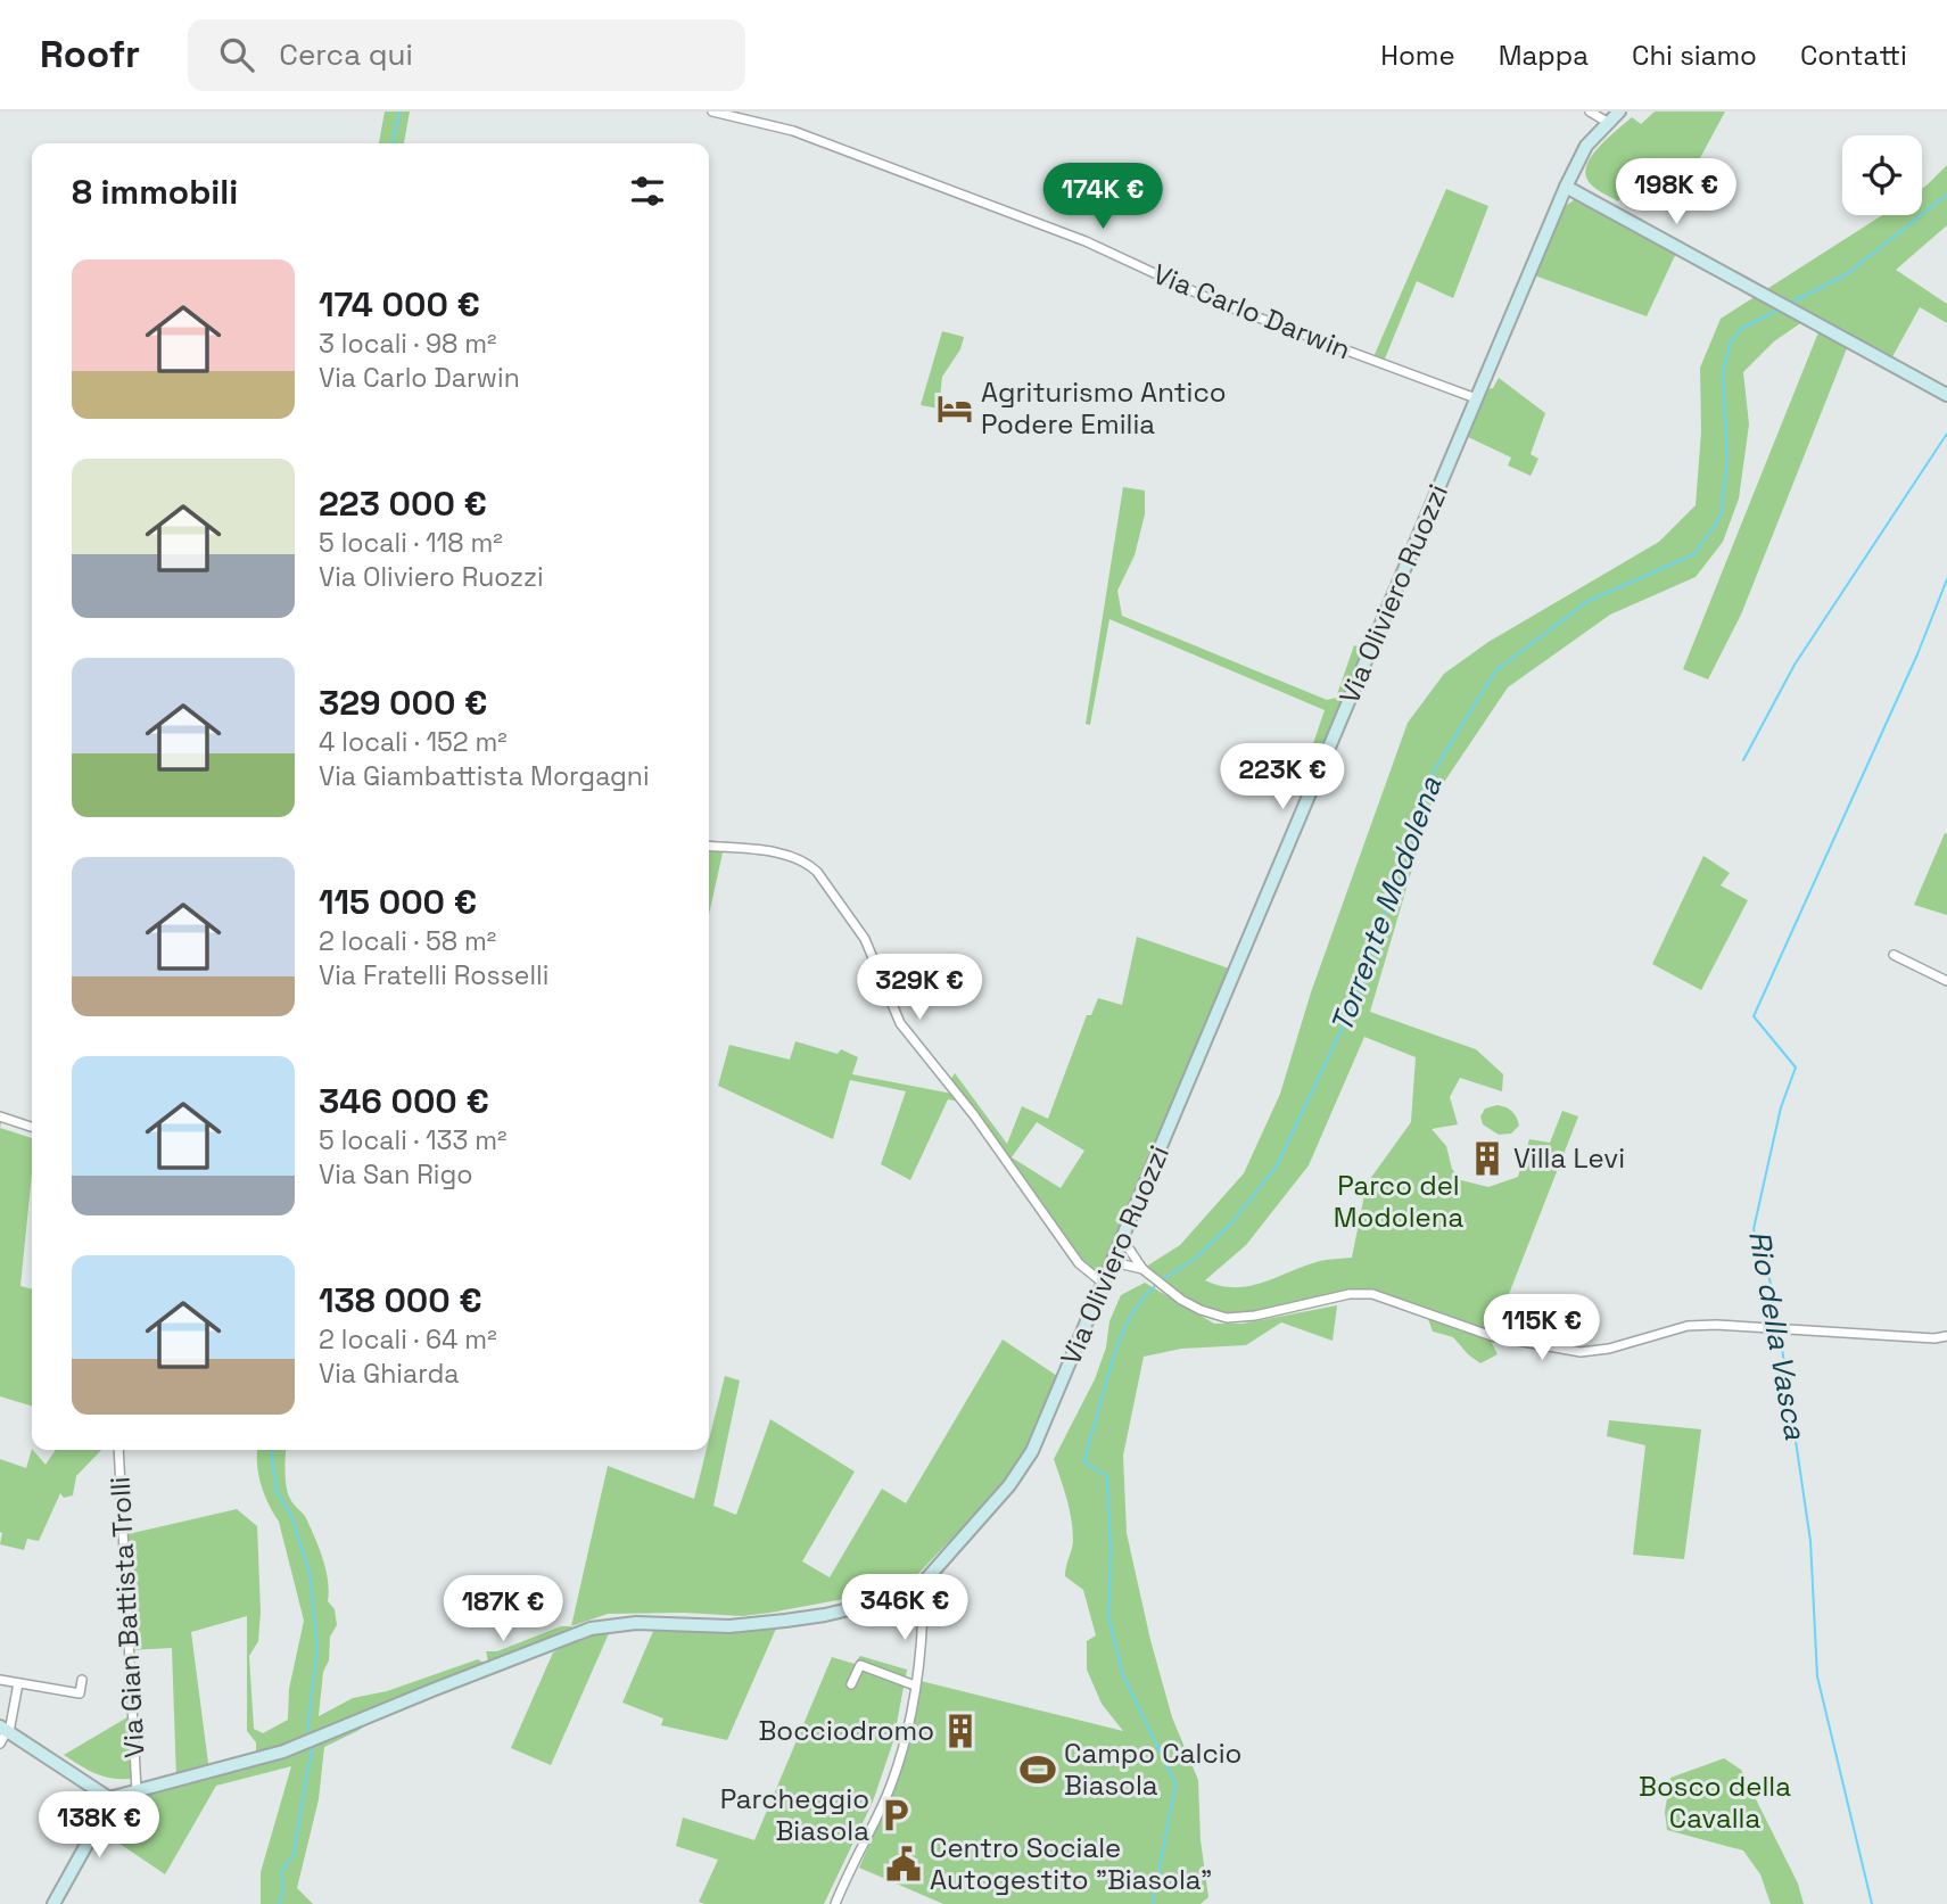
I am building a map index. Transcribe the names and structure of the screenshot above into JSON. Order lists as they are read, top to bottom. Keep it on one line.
{"streets":{"street":["Via Carlo Darwin","Via Oliviero Ruozzi","Via Gian Battista Trolli"]},"crossings":[["Via Carlo Darwin","Via Oliviero Ruozzi"],["Via Oliviero Ruozzi","Via Gian Battista Trolli"]],"water":["Torrente Modolena","Rio della Vasca"],"parks":["Parco del Modolena","Bosco della Cavalla"],"places":{"hotel":["Agriturismo Antico Podere Emilia"],"building":["Villa Levi","Bocciodromo"],"sports":["Campo Calcio Biasola"],"parking":["Parcheggio Biasola"],"public building":["Centro Sociale Autogestito \"Biasola\""]},"page":{"header":"Roofr","search":"Cerca qui","nav":["Home","Mappa","Chi siamo","Contatti"],"heading":"8 immobili","price":["198K €","174K €","223K €","329K €","115K €","346K €","187K €","138K €"],"list":[{"name":"174 000 €","note":"3 locali · 98 m² · Via Carlo Darwin"},{"name":"223 000 €","note":"5 locali · 118 m² · Via Oliviero Ruozzi"},{"name":"329 000 €","note":"4 locali · 152 m² · Via Giambattista Morgagni"},{"name":"115 000 €","note":"2 locali · 58 m² · Via Fratelli Rosselli"},{"name":"346 000 €","note":"5 locali · 133 m² · Via San Rigo"},{"name":"138 000 €","note":"2 locali · 64 m² · Via Ghiarda"}]}}
